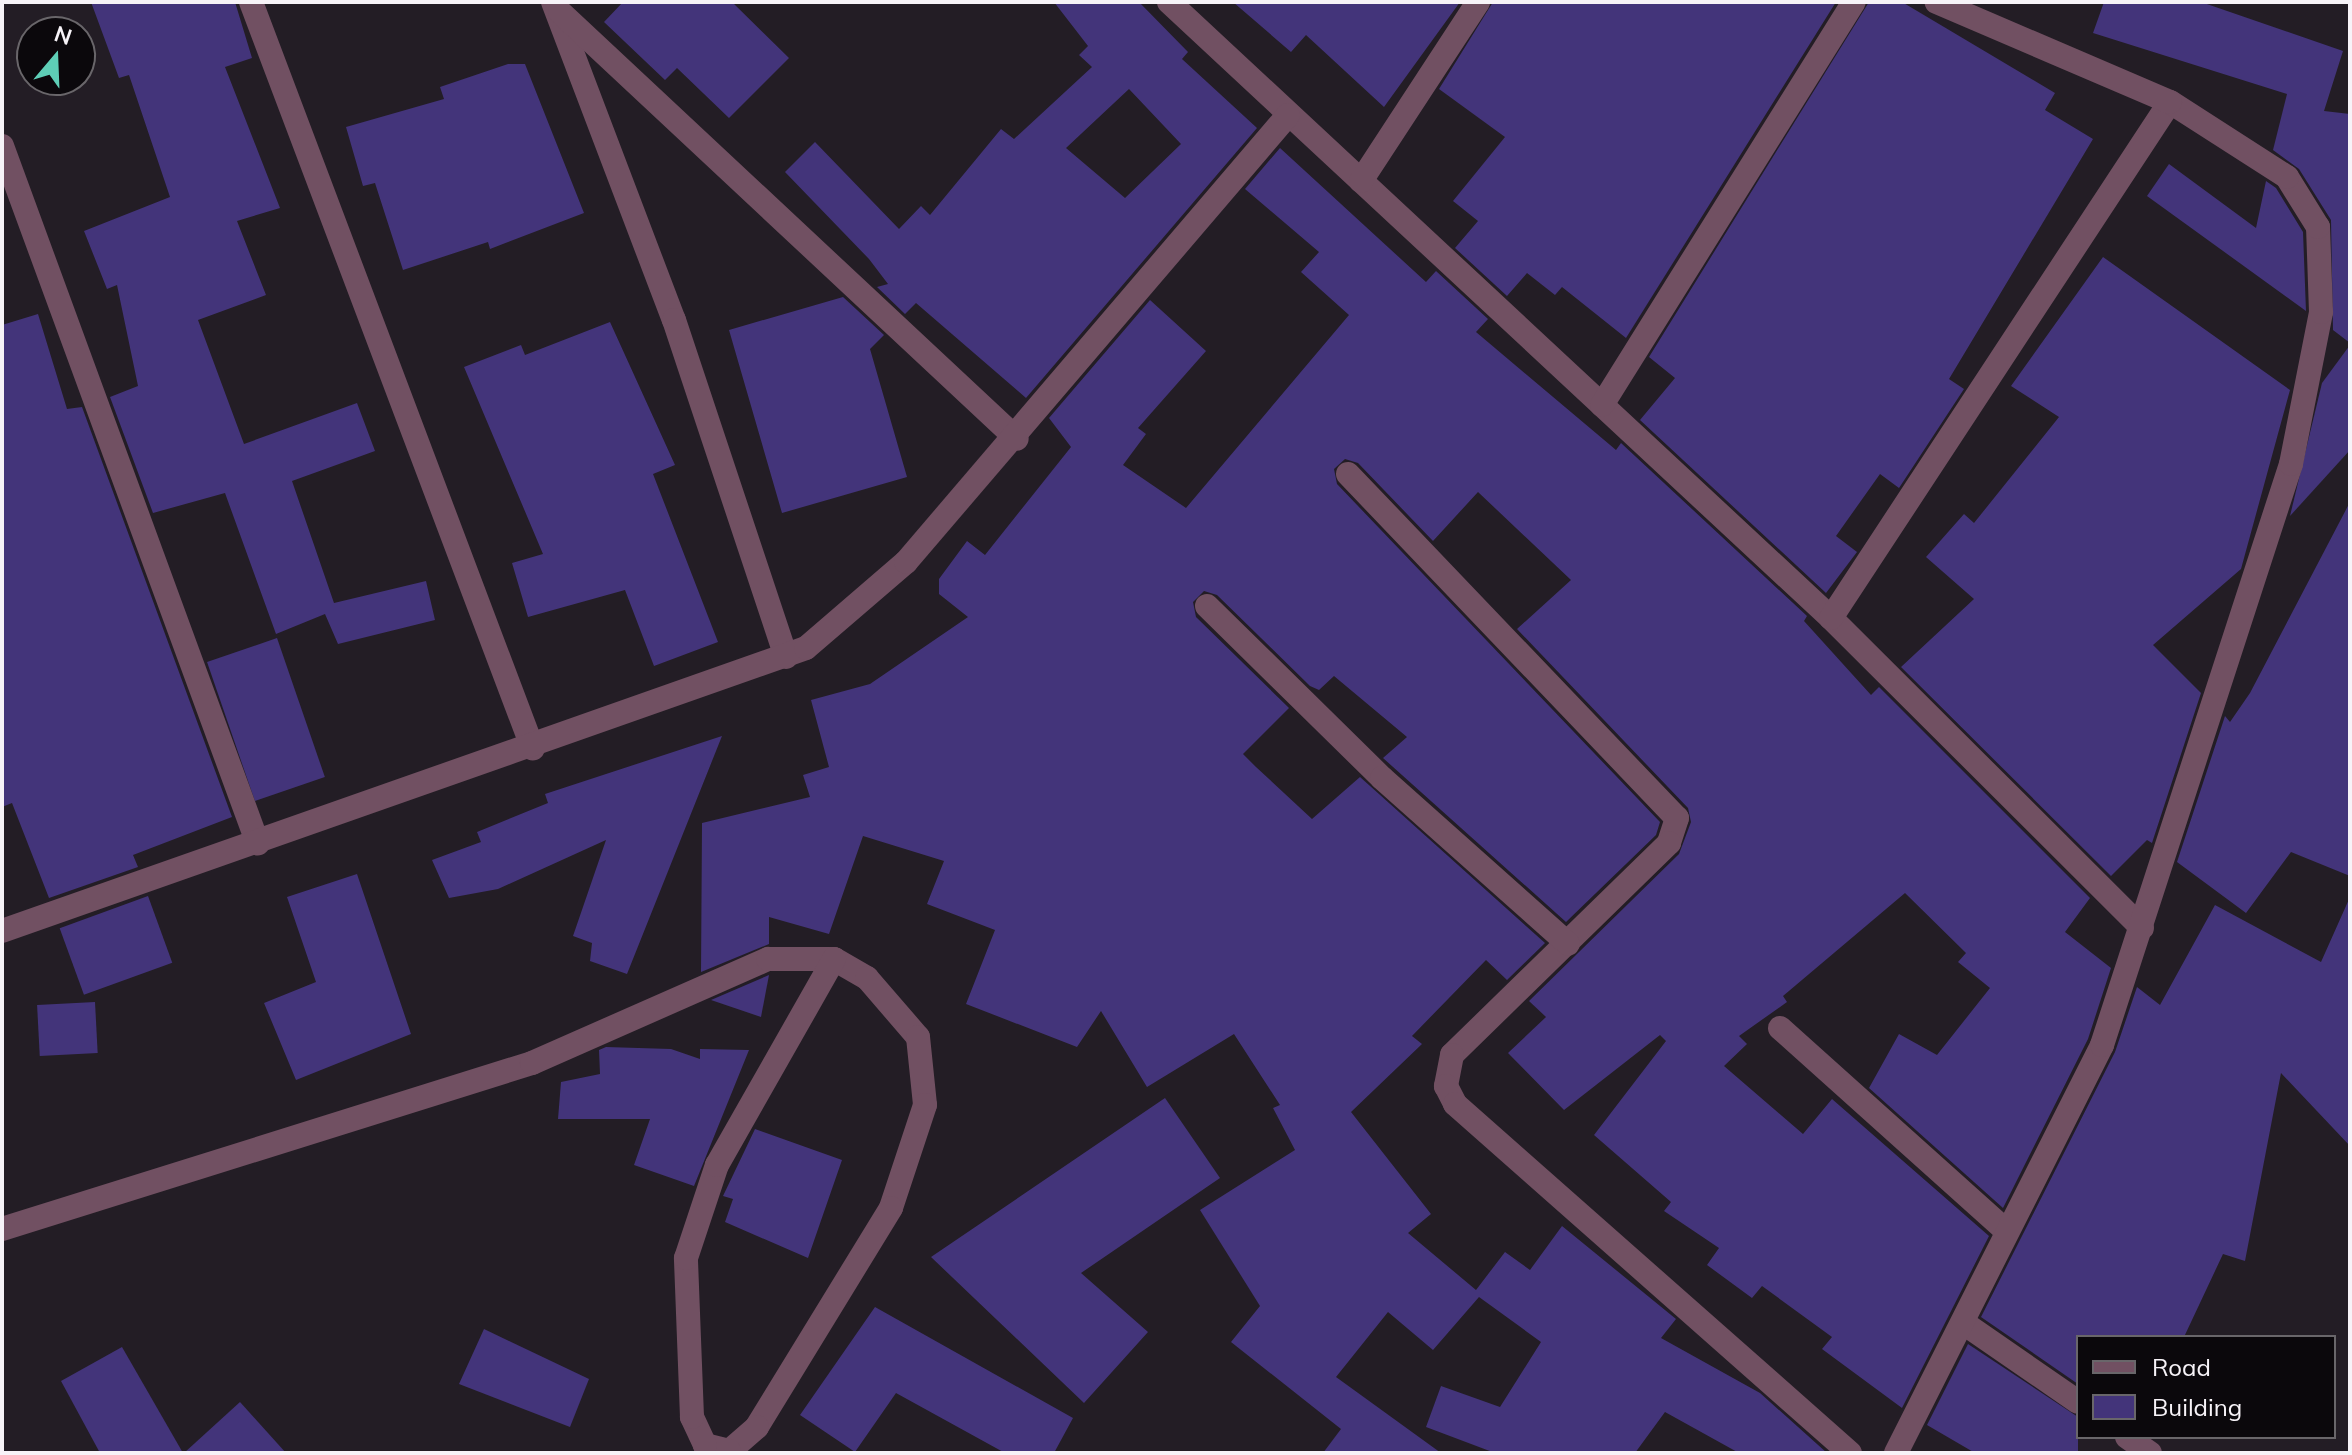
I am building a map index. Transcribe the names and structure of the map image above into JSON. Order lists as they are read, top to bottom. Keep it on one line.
{"legend":["Road","Building"],"north":"top"}
